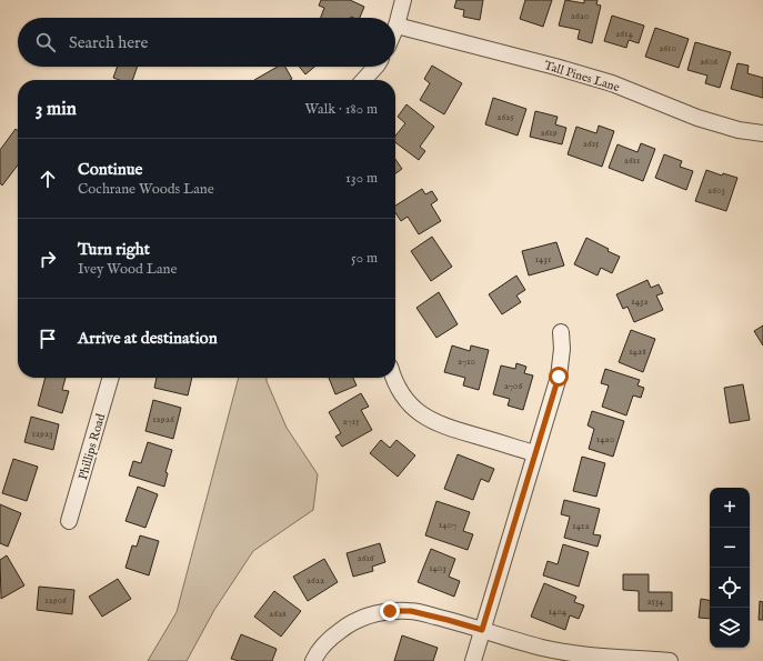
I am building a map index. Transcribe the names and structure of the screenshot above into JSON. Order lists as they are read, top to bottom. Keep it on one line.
{"streets":{"street":["Tall Pines Lane","Phillips Road"]},"house_numbers":["2620","2614","2610","2606","2625","2619","2615","2611","2603","1431","1432","1428","2710","2706","12926","2715","12923","1420","1407","1412","2616","1403","2622","12906","2534","1404","2628"],"page":{"search":"Search here","heading":["3 min","Walk · 180 m"],"list":[["Continue","Cochrane Woods Lane","130 m"],["Turn right","Ivey Wood Lane","50 m"],"Arrive at destination"],"map_buttons":["+","−"]}}
